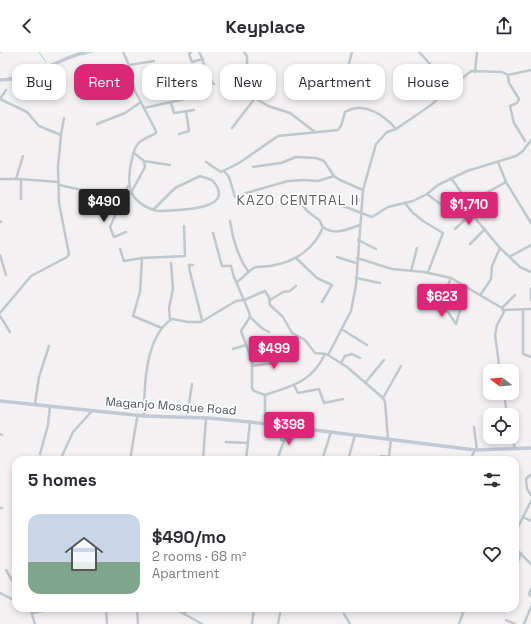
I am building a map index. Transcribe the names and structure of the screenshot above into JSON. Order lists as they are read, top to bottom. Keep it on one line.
{"streets":{"street":["Maganjo Mosque Road"]},"districts":["KAZO CENTRAL II"],"north":"left","page":{"header":"Keyplace","chip":["Buy","Rent","Filters","New","Apartment","House"],"price":["$490","$1,710","$623","$499","$398"],"heading":"5 homes","list":[{"name":"$490/mo","note":"2 rooms · 68 m² · Apartment"}]}}
